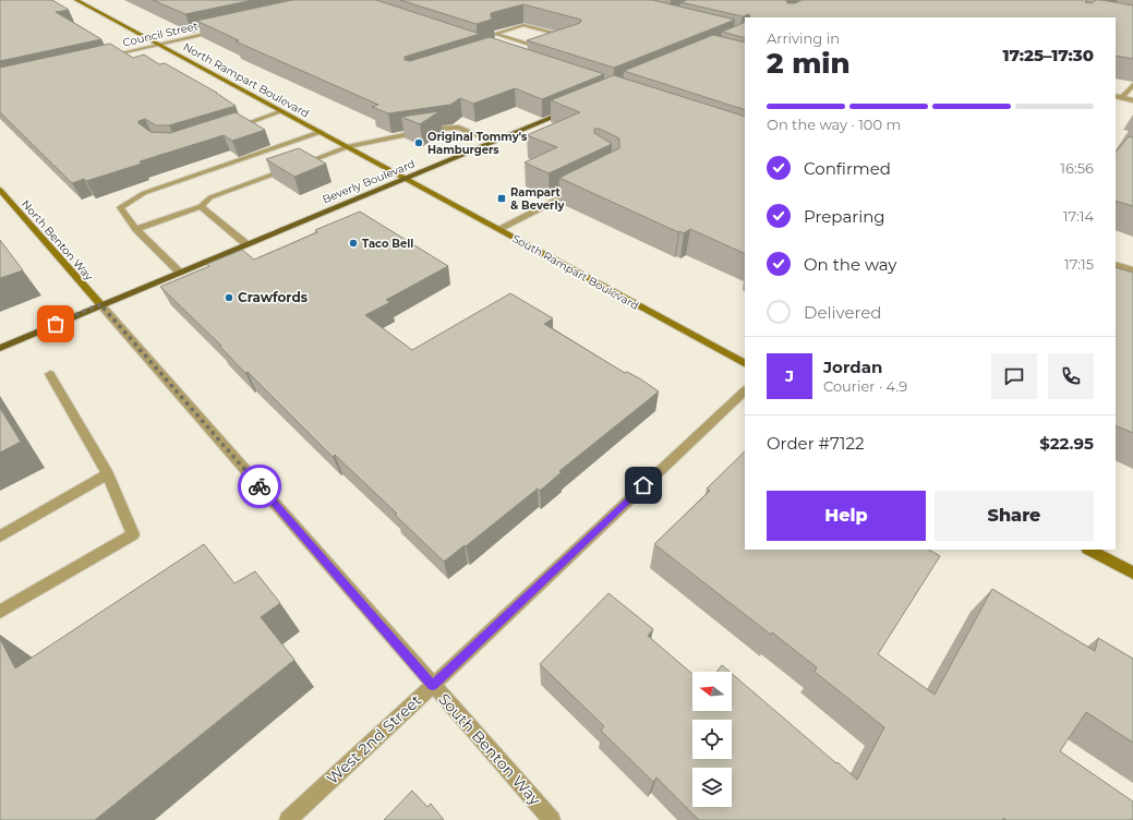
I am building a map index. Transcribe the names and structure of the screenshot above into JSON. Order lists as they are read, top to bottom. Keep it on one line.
{"streets":{"main road":["Beverly Boulevard"],"street":["Council Street","North Rampart Boulevard","North Benton Way","South Rampart Boulevard","West 2nd Street","South Benton Way"]},"crossings":[["Council Street","North Rampart Boulevard"],["North Rampart Boulevard","Beverly Boulevard"],["North Rampart Boulevard","South Rampart Boulevard"],["Beverly Boulevard","North Benton Way"],["Beverly Boulevard","South Rampart Boulevard"],["Beverly Boulevard","South Benton Way"],["North Benton Way","South Benton Way"],["West 2nd Street","South Benton Way"]],"places":{"other":["Original Tommy's Hamburgers","Taco Bell","Crawfords"],"transit":["Rampart & Beverly"]},"north":"left","page":{"heading":["2 min","Arriving in","17:25–17:30"],"panel":["Jordan","Courier · 4.9","Order #7122","$22.95"],"bar":"On the way · 100 m","list":[["Confirmed","16:56"],["Preparing","17:14"],["On the way","17:15"],"Delivered"],"round":"J","buttons":["Help","Share"]}}
